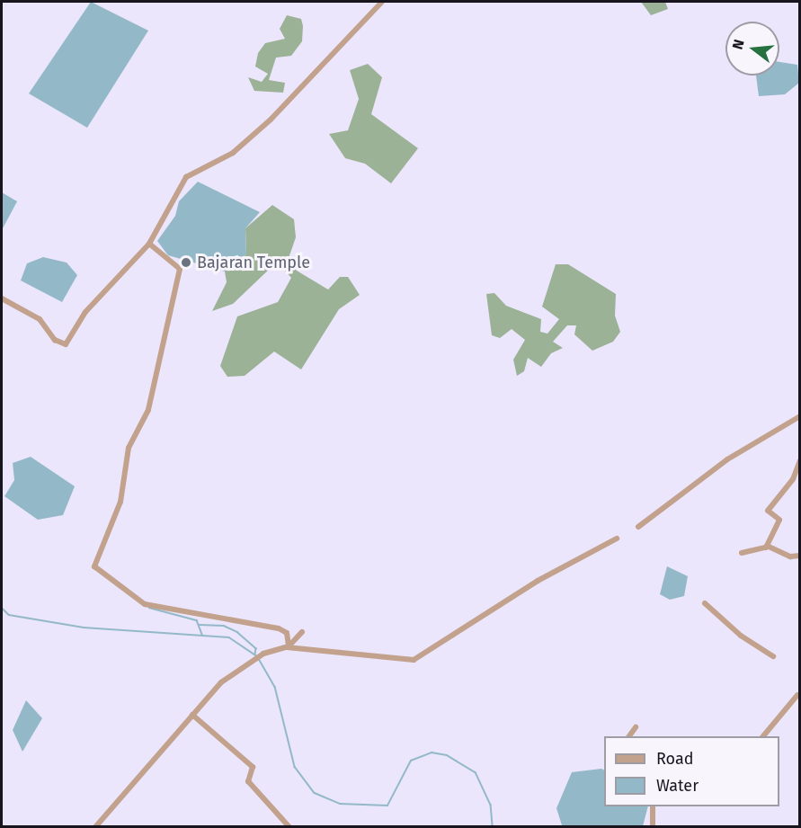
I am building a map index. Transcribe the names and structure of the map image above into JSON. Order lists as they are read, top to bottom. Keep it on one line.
{"places":["Bajaran Temple"],"legend":["Road","Water"],"north":"left"}
